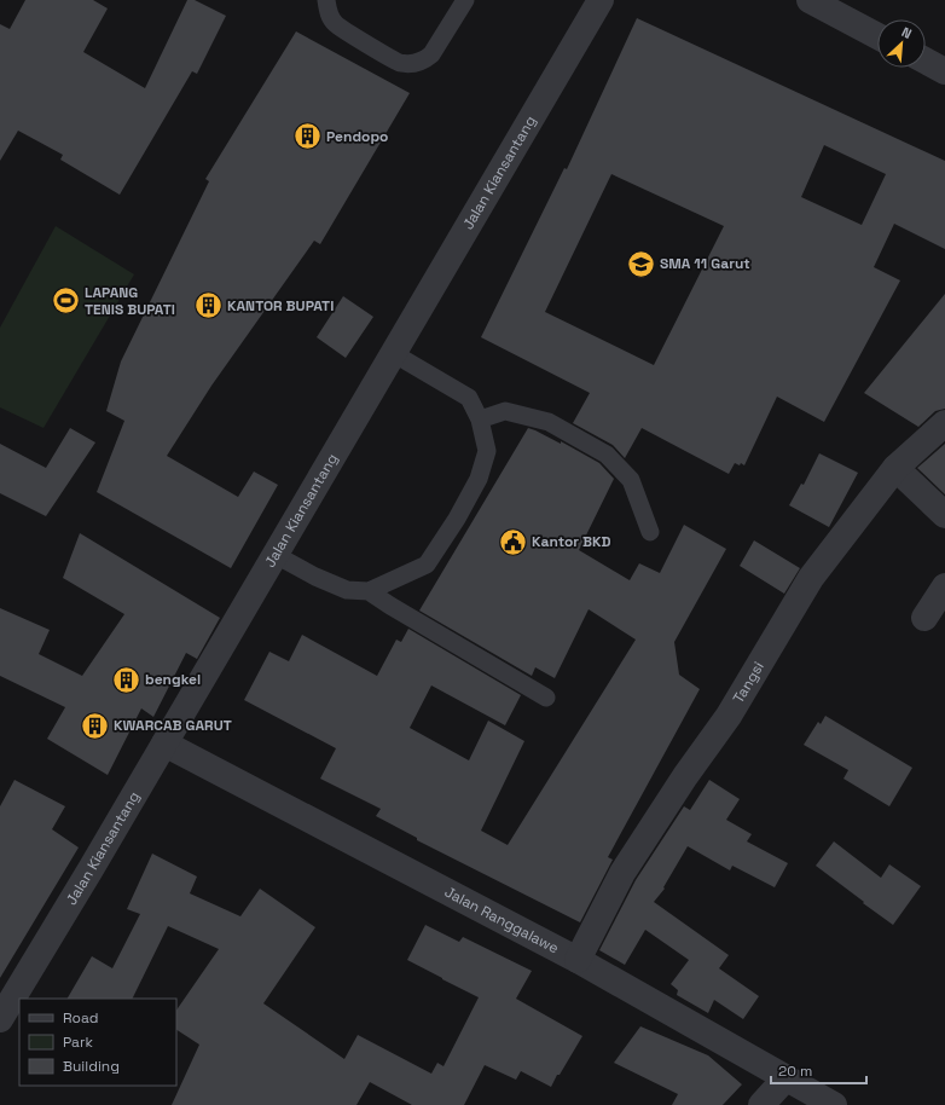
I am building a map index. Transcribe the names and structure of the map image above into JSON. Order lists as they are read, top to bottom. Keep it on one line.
{"streets":{"street":["Jalan Kiansantang","Tangsi","Jalan Ranggalawe"]},"crossings":[["Jalan Kiansantang","Jalan Ranggalawe"],["Tangsi","Jalan Ranggalawe"]],"places":{"building":["Pendopo","KANTOR BUPATI","bengkel","KWARCAB GARUT"],"school or university":["SMA 11 Garut"],"sports":["LAPANG TENIS BUPATI"],"public building":["Kantor BKD"]},"legend":["Road","Park","Building"],"scale_bar":"20 m","north":"top right"}
